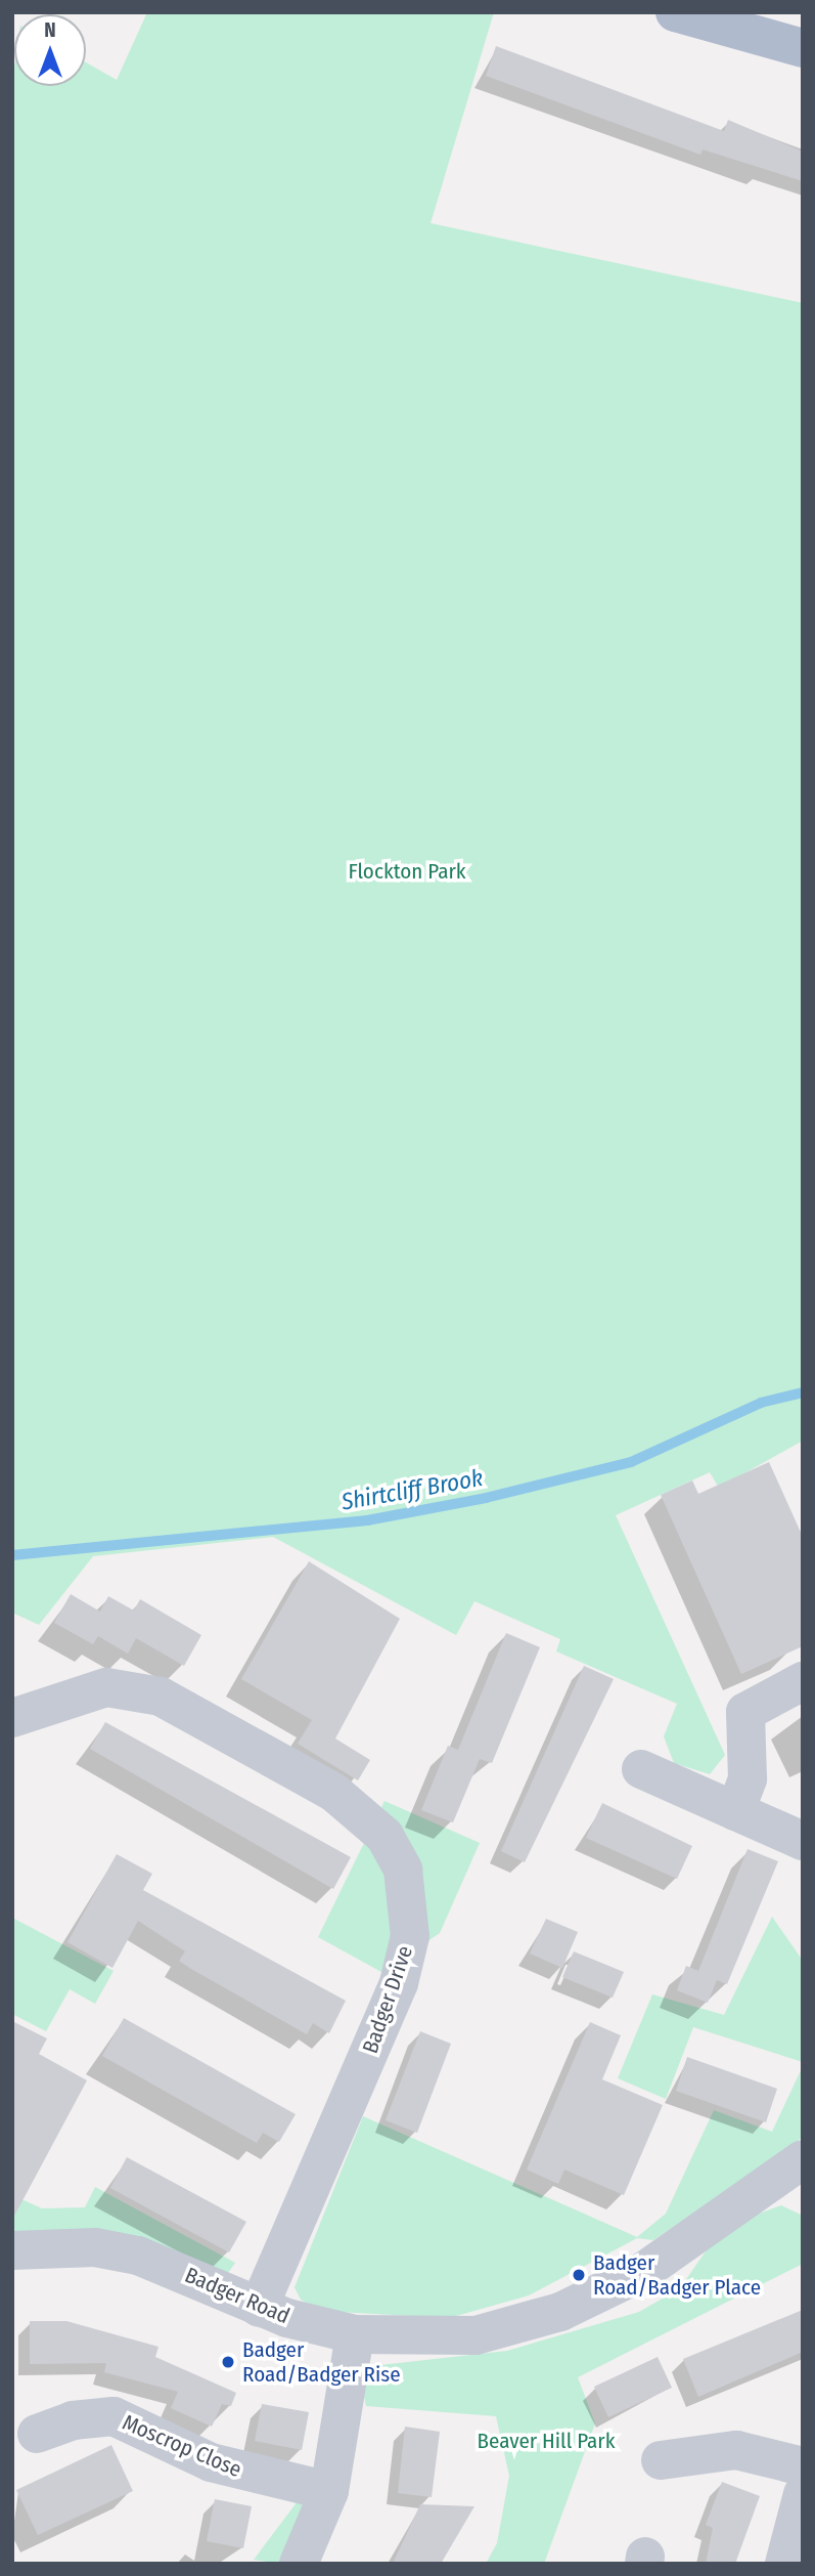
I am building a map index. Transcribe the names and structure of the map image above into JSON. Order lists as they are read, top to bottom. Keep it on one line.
{"streets":{"street":["Badger Drive","Badger Road","Moscrop Close"]},"crossings":[["Badger Drive","Badger Road"]],"water":["Shirtcliff Brook"],"parks":["Flockton Park","Beaver Hill Park"],"places":["Badger Road/Badger Place","Badger Road/Badger Rise"],"north":"top"}
